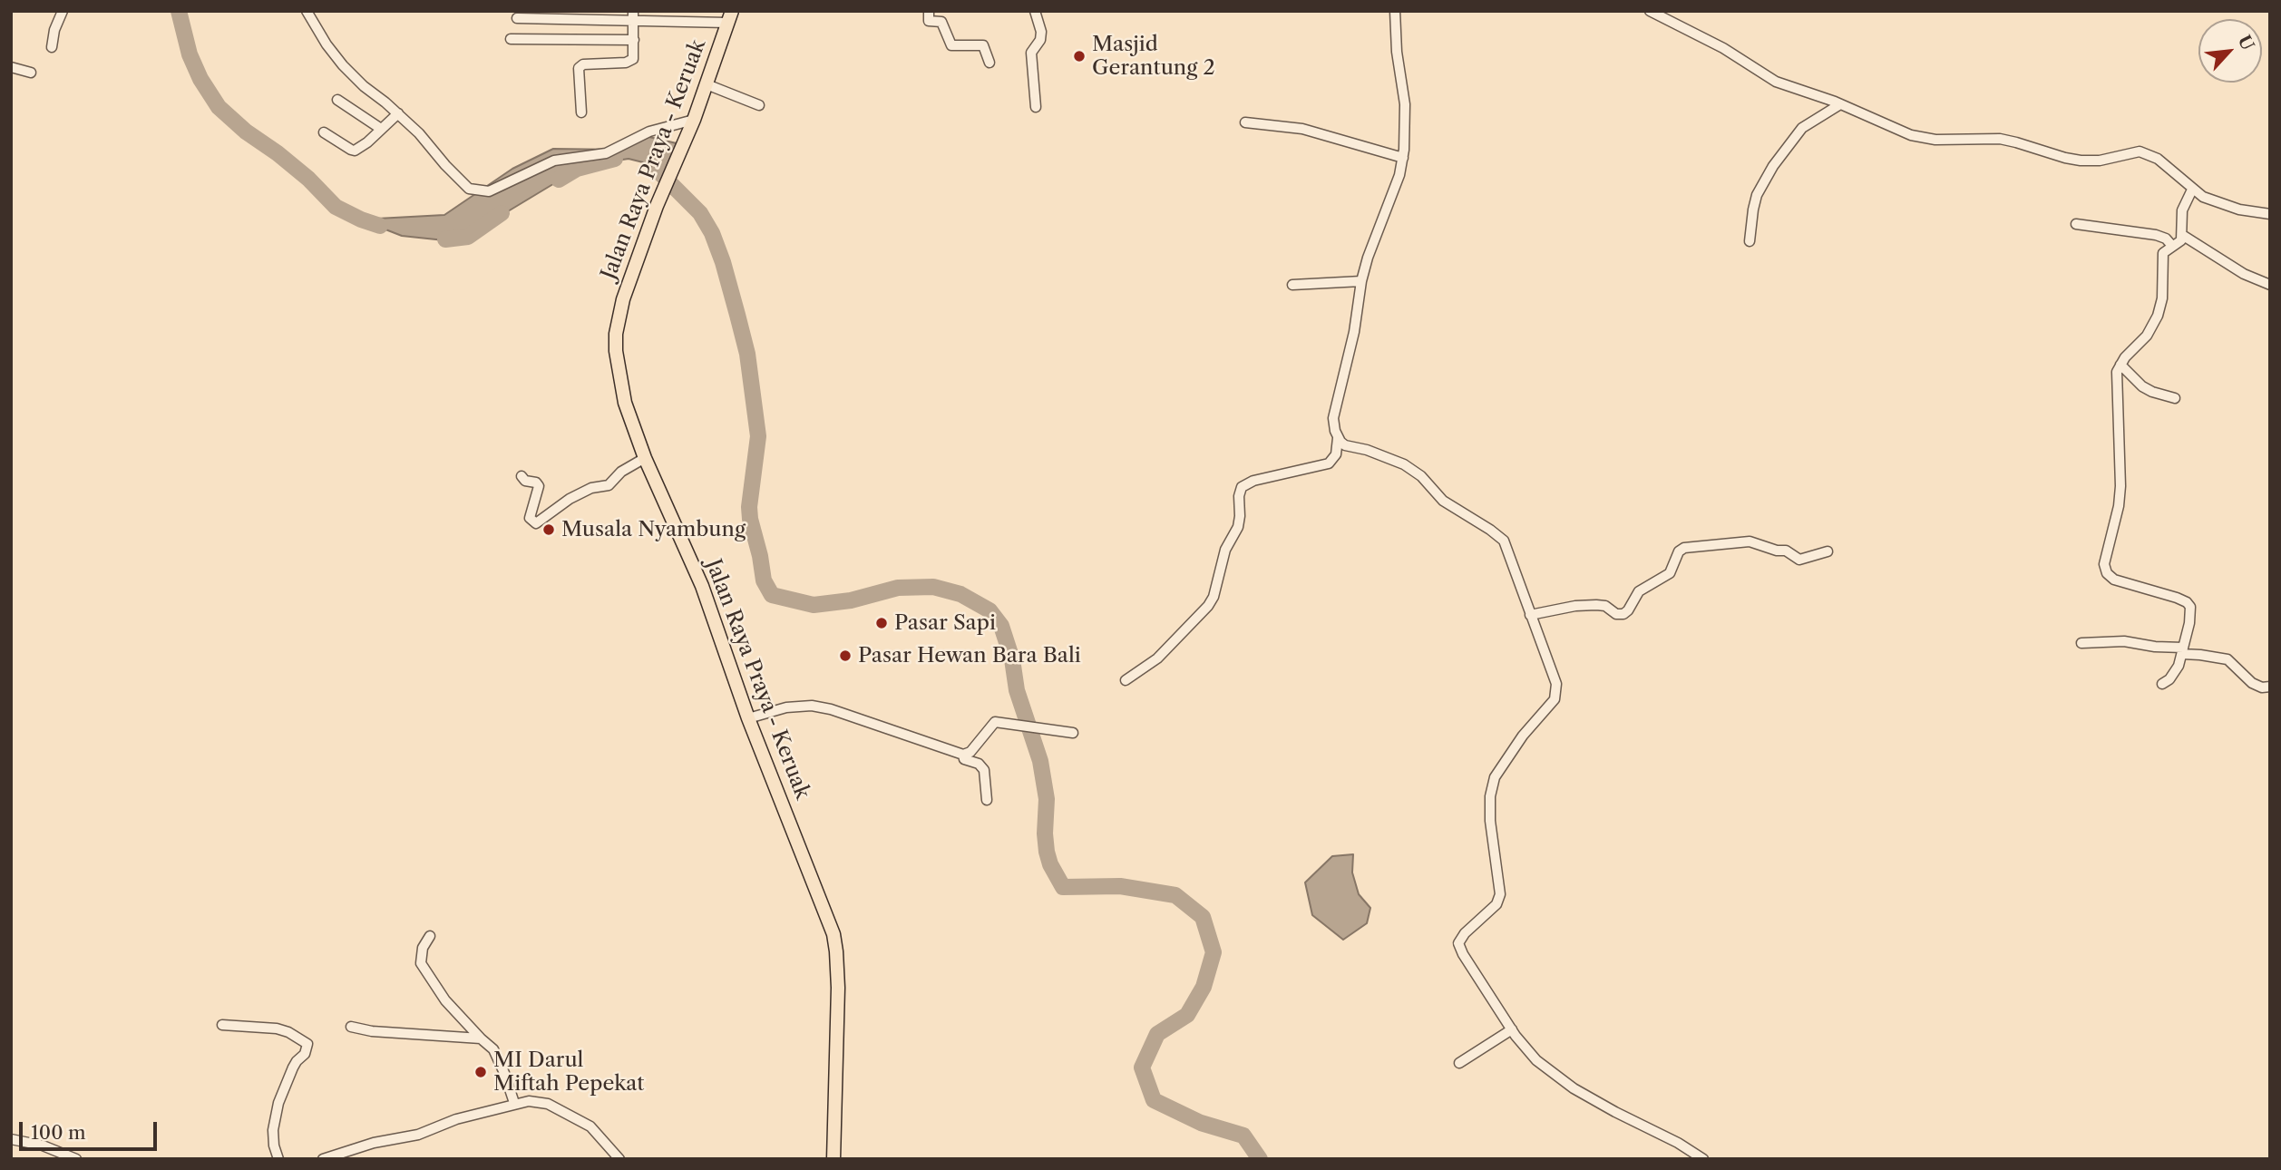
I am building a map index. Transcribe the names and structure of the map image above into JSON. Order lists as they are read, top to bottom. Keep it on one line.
{"streets":{"main road":["Jalan Raya Praya - Keruak"]},"places":["Masjid Gerantung 2","Musala Nyambung","Pasar Sapi","Pasar Hewan Bara Bali","MI Darul Miftah Pepekat"],"scale_bar":"100 m","north":"top right"}
